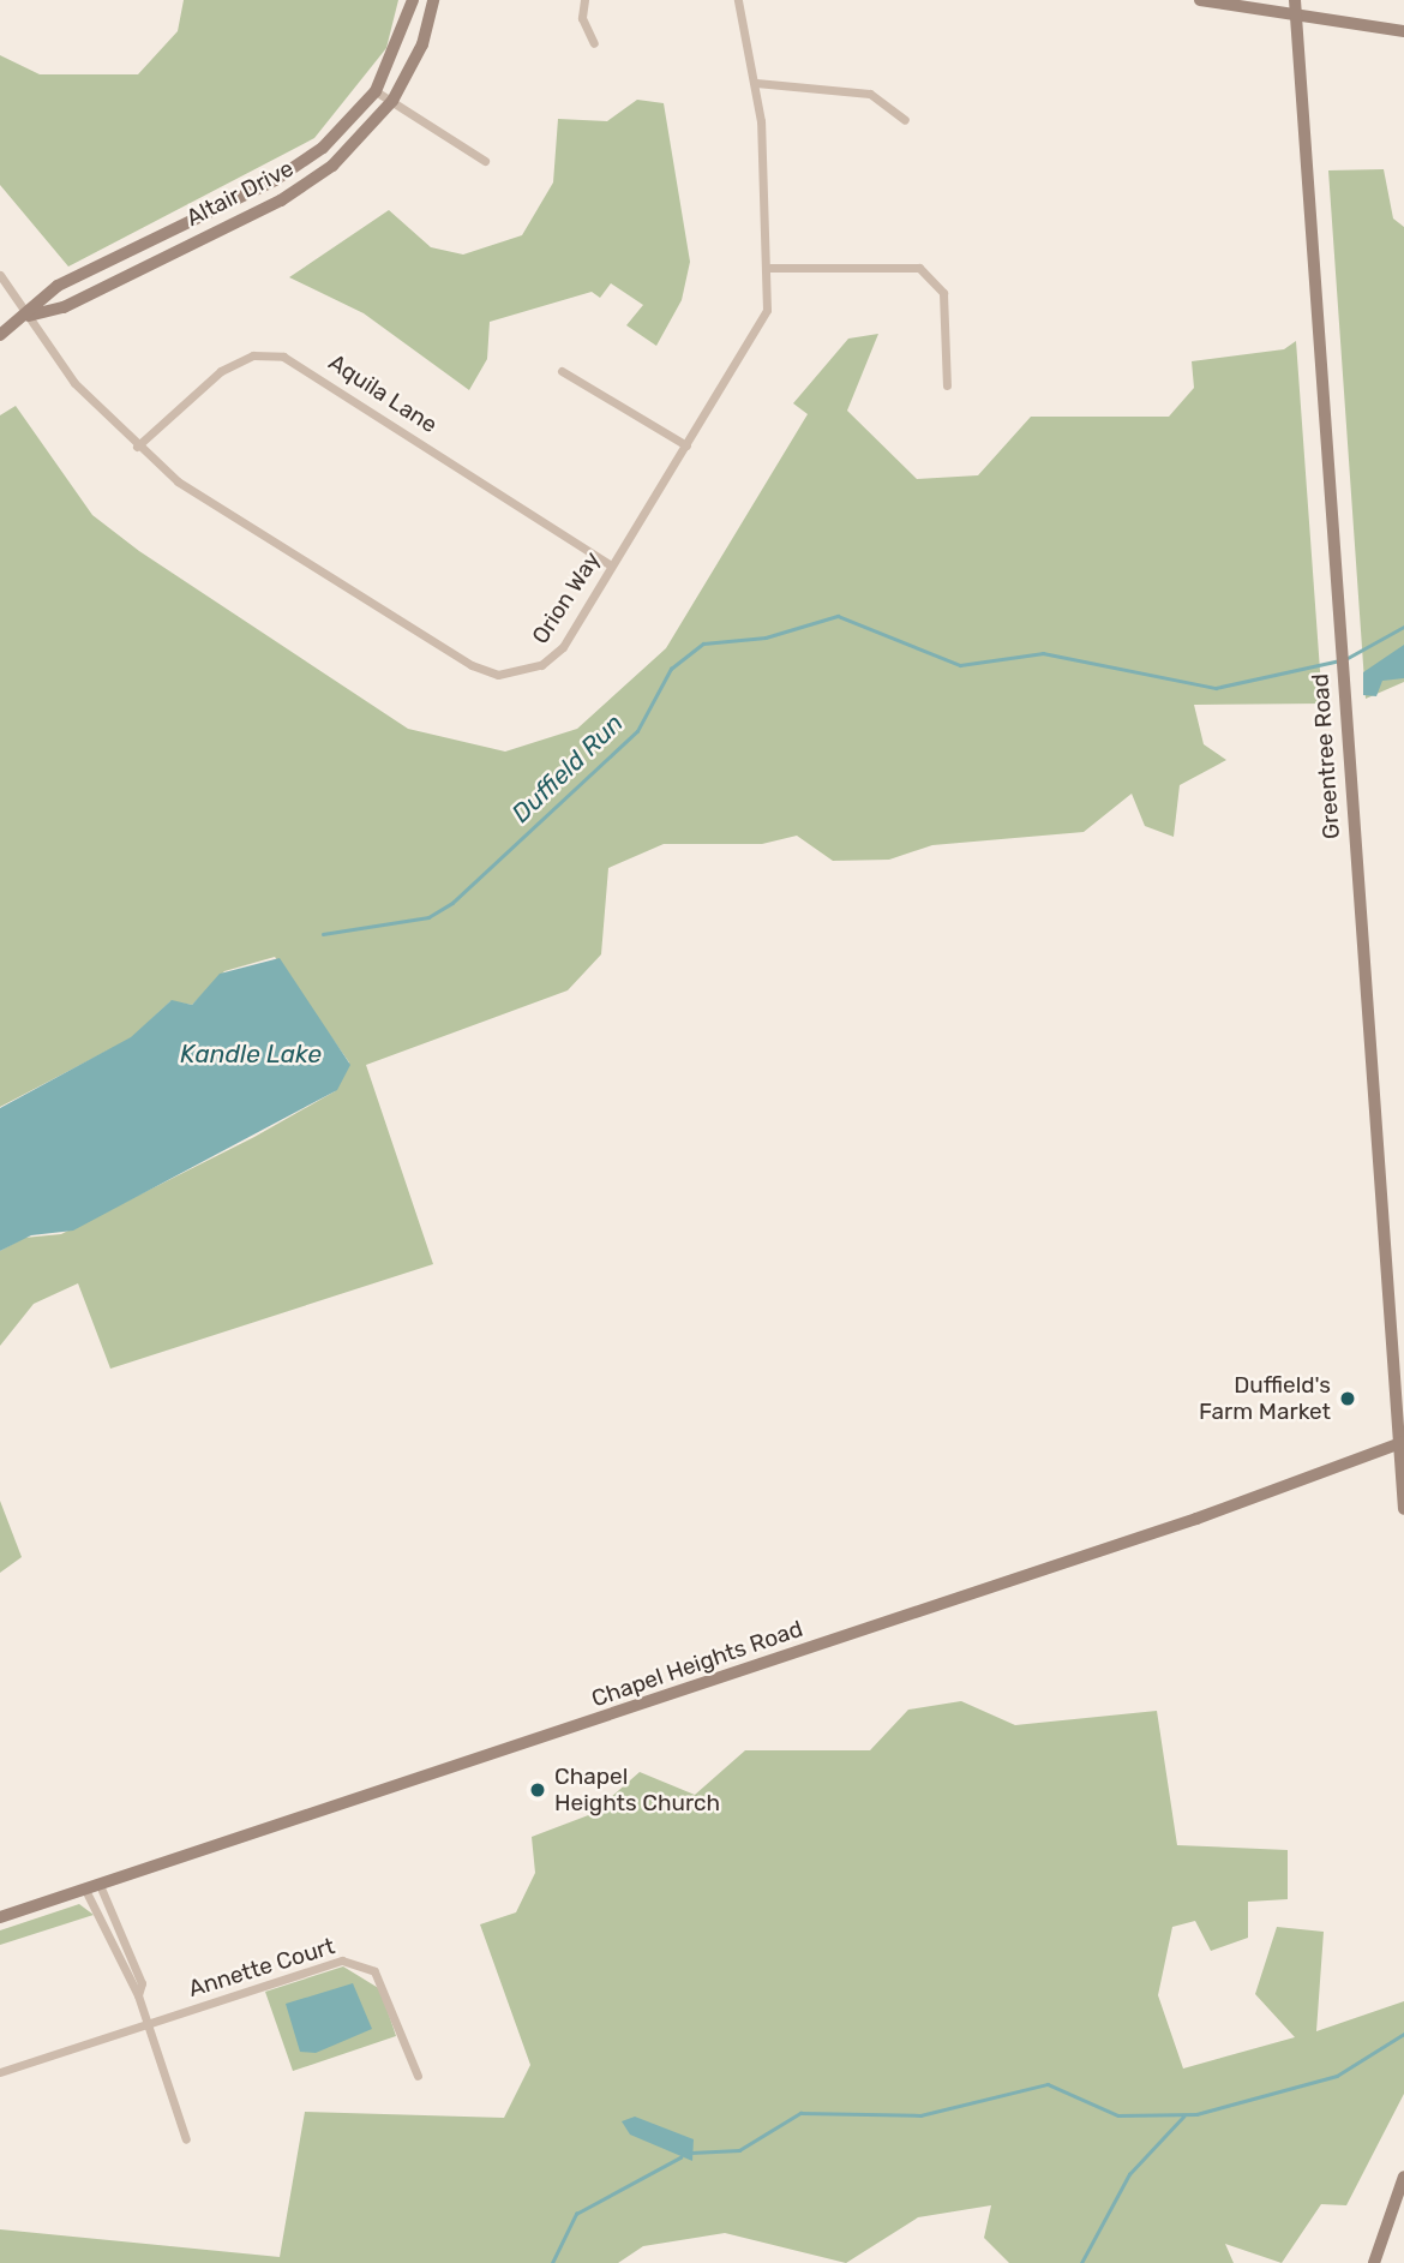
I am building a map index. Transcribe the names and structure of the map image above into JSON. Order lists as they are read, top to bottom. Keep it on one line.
{"streets":{"street":["Altair Drive","Aquila Lane","Orion Way","Greentree Road","Chapel Heights Road","Annette Court"]},"crossings":[["Altair Drive","Orion Way"],["Aquila Lane","Orion Way"],["Greentree Road","Chapel Heights Road"]],"water":["Duffield Run","Kandle Lake"],"places":["Duffield's Farm Market","Chapel Heights Church"]}
